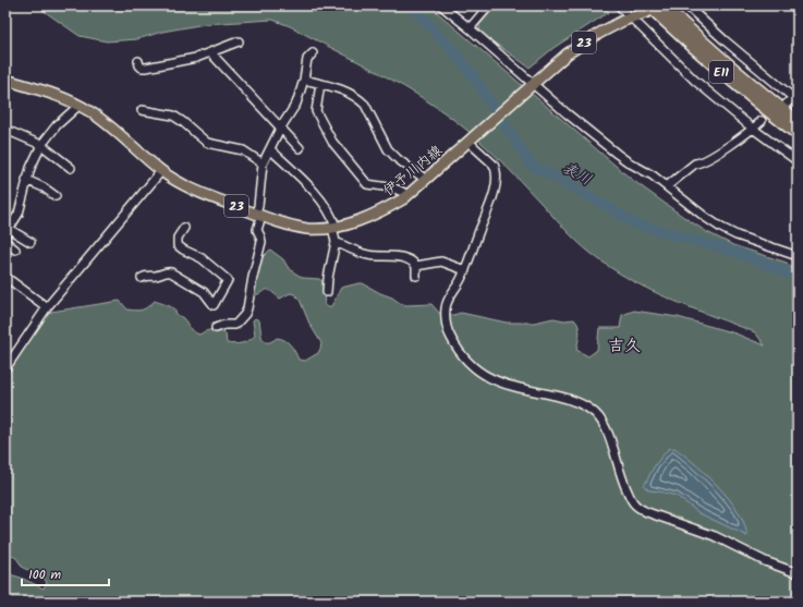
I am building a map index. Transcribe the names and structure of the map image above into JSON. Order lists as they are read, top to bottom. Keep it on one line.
{"streets":{"highway":["E11"],"main road":["23","伊予川内線"]},"crossings":[["E11","伊予川内線"]],"districts":["吉久"],"water":["表川"],"scale_bar":"100 m"}
